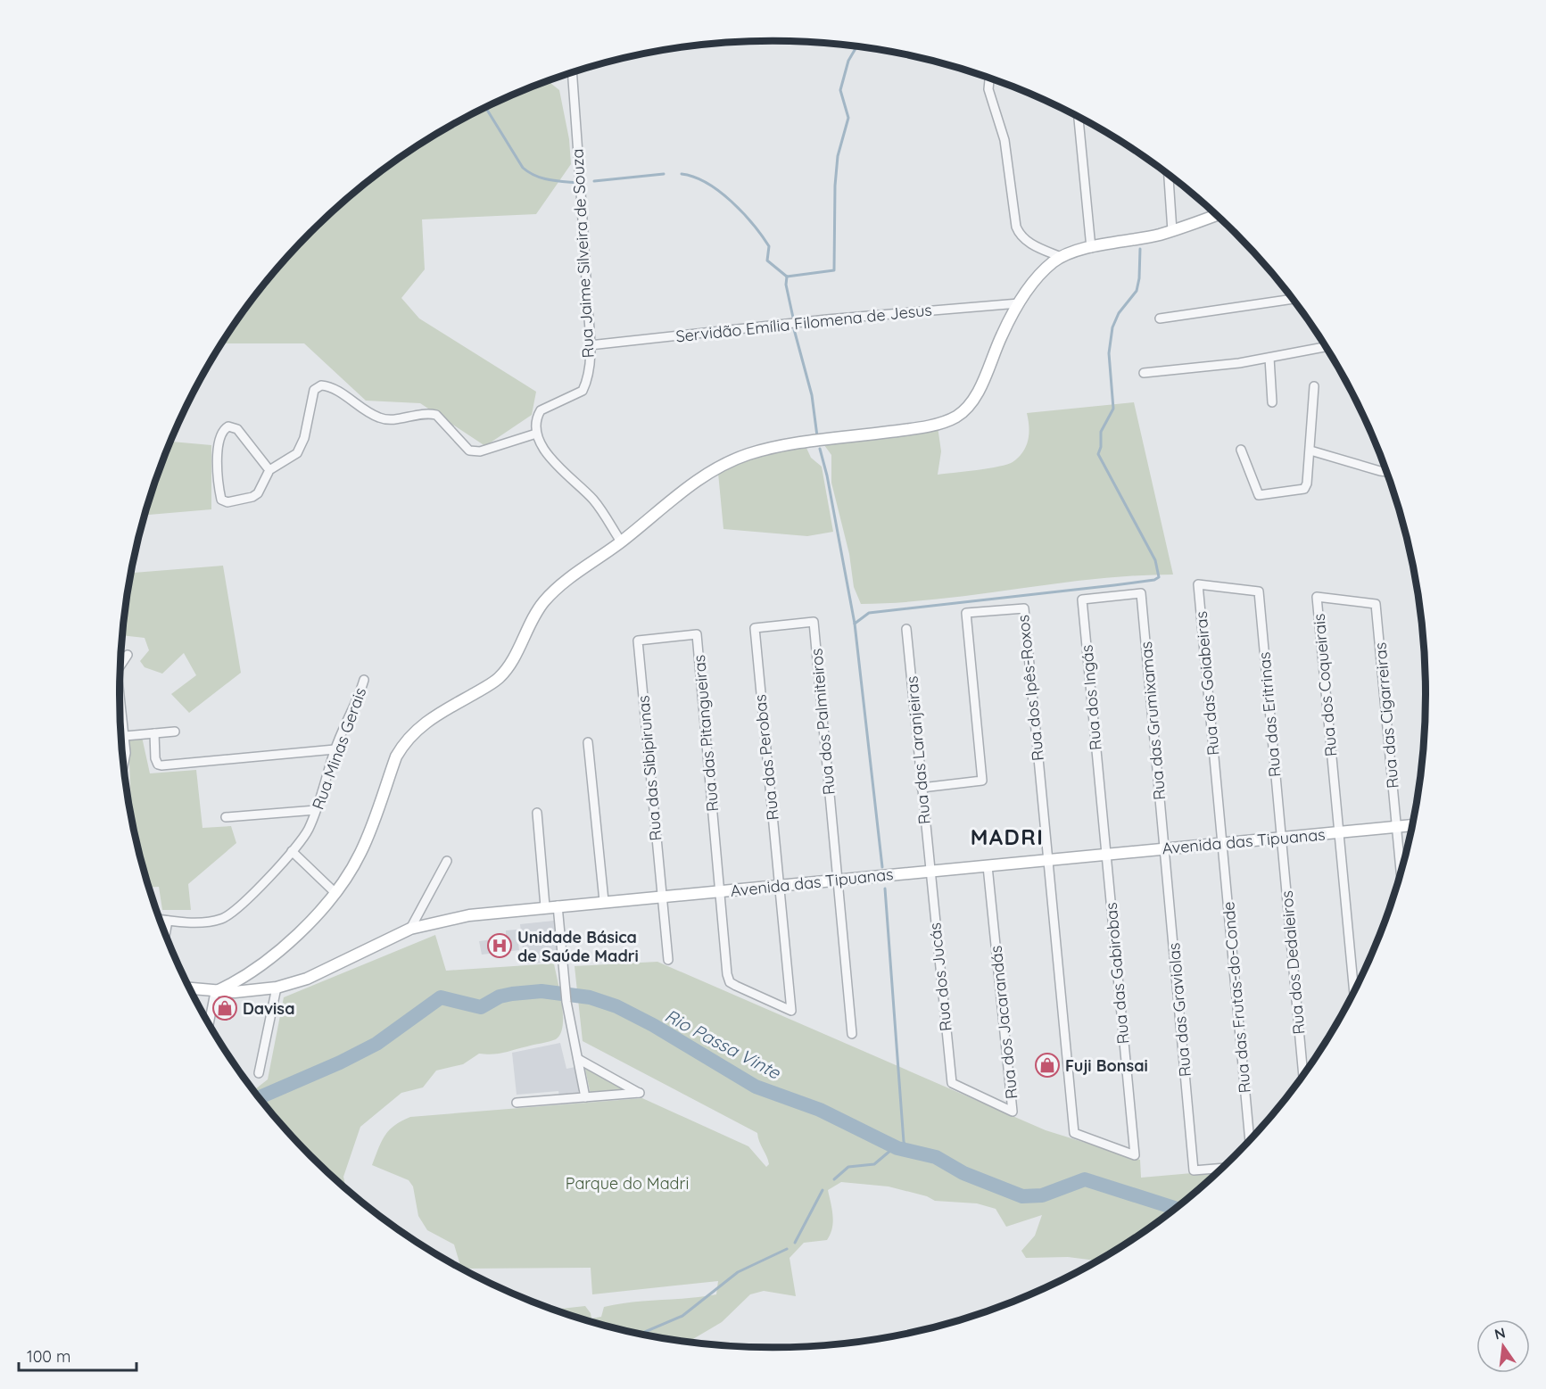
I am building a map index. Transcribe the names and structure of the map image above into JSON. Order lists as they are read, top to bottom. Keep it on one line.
{"streets":{"main road":["Avenida das Tipuanas"],"street":["Rua Jaime Silveira de Souza","Servidão Emília Filomena de Jesus","Rua das Goiabeiras","Rua dos Coqueirais","Rua dos Ipês-Roxos","Rua dos Ingás","Rua das Eritrinas","Rua das Cigarreiras","Rua das Grumixamas","Rua dos Palmiteiros","Rua das Pitangueiras","Rua Minas Gerais","Rua das Laranjeiras","Rua das Perobas","Rua das Sibipirunas","Rua dos Dedaleiros","Rua das Gabirobas","Rua dos Jucás","Rua das Frutas-do-Conde","Rua das Graviolas","Rua dos Jacarandás"]},"crossings":[["Rua Jaime Silveira de Souza","Servidão Emília Filomena de Jesus"],["Rua das Goiabeiras","Rua das Eritrinas"],["Rua das Goiabeiras","Avenida das Tipuanas"],["Rua das Goiabeiras","Rua das Frutas-do-Conde"],["Rua dos Coqueirais","Rua das Cigarreiras"],["Rua dos Coqueirais","Avenida das Tipuanas"],["Rua dos Ipês-Roxos","Rua das Laranjeiras"],["Rua dos Ipês-Roxos","Avenida das Tipuanas"],["Rua dos Ipês-Roxos","Rua das Gabirobas"],["Rua dos Ingás","Rua das Grumixamas"],["Rua dos Ingás","Avenida das Tipuanas"],["Rua dos Ingás","Rua das Gabirobas"],["Rua das Eritrinas","Avenida das Tipuanas"],["Rua das Eritrinas","Rua dos Dedaleiros"],["Rua das Cigarreiras","Avenida das Tipuanas"],["Rua das Grumixamas","Avenida das Tipuanas"],["Rua das Grumixamas","Rua das Graviolas"],["Rua dos Palmiteiros","Rua das Perobas"],["Rua dos Palmiteiros","Avenida das Tipuanas"],["Rua das Pitangueiras","Rua das Perobas"],["Rua das Pitangueiras","Rua das Sibipirunas"],["Rua das Pitangueiras","Avenida das Tipuanas"],["Rua das Laranjeiras","Avenida das Tipuanas"],["Rua das Laranjeiras","Rua dos Jucás"],["Rua das Perobas","Avenida das Tipuanas"],["Rua das Sibipirunas","Avenida das Tipuanas"],["Avenida das Tipuanas","Rua dos Dedaleiros"],["Avenida das Tipuanas","Rua das Gabirobas"],["Avenida das Tipuanas","Rua dos Jucás"],["Avenida das Tipuanas","Rua das Frutas-do-Conde"],["Avenida das Tipuanas","Rua das Graviolas"],["Avenida das Tipuanas","Rua dos Jacarandás"],["Rua dos Jucás","Rua dos Jacarandás"]],"districts":["MADRI"],"water":["Rio Passa Vinte"],"parks":["Parque do Madri"],"places":{"hospital":["Unidade Básica de Saúde Madri"],"shop":["Davisa","Fuji Bonsai"]},"scale_bar":"100 m","north":"top"}
